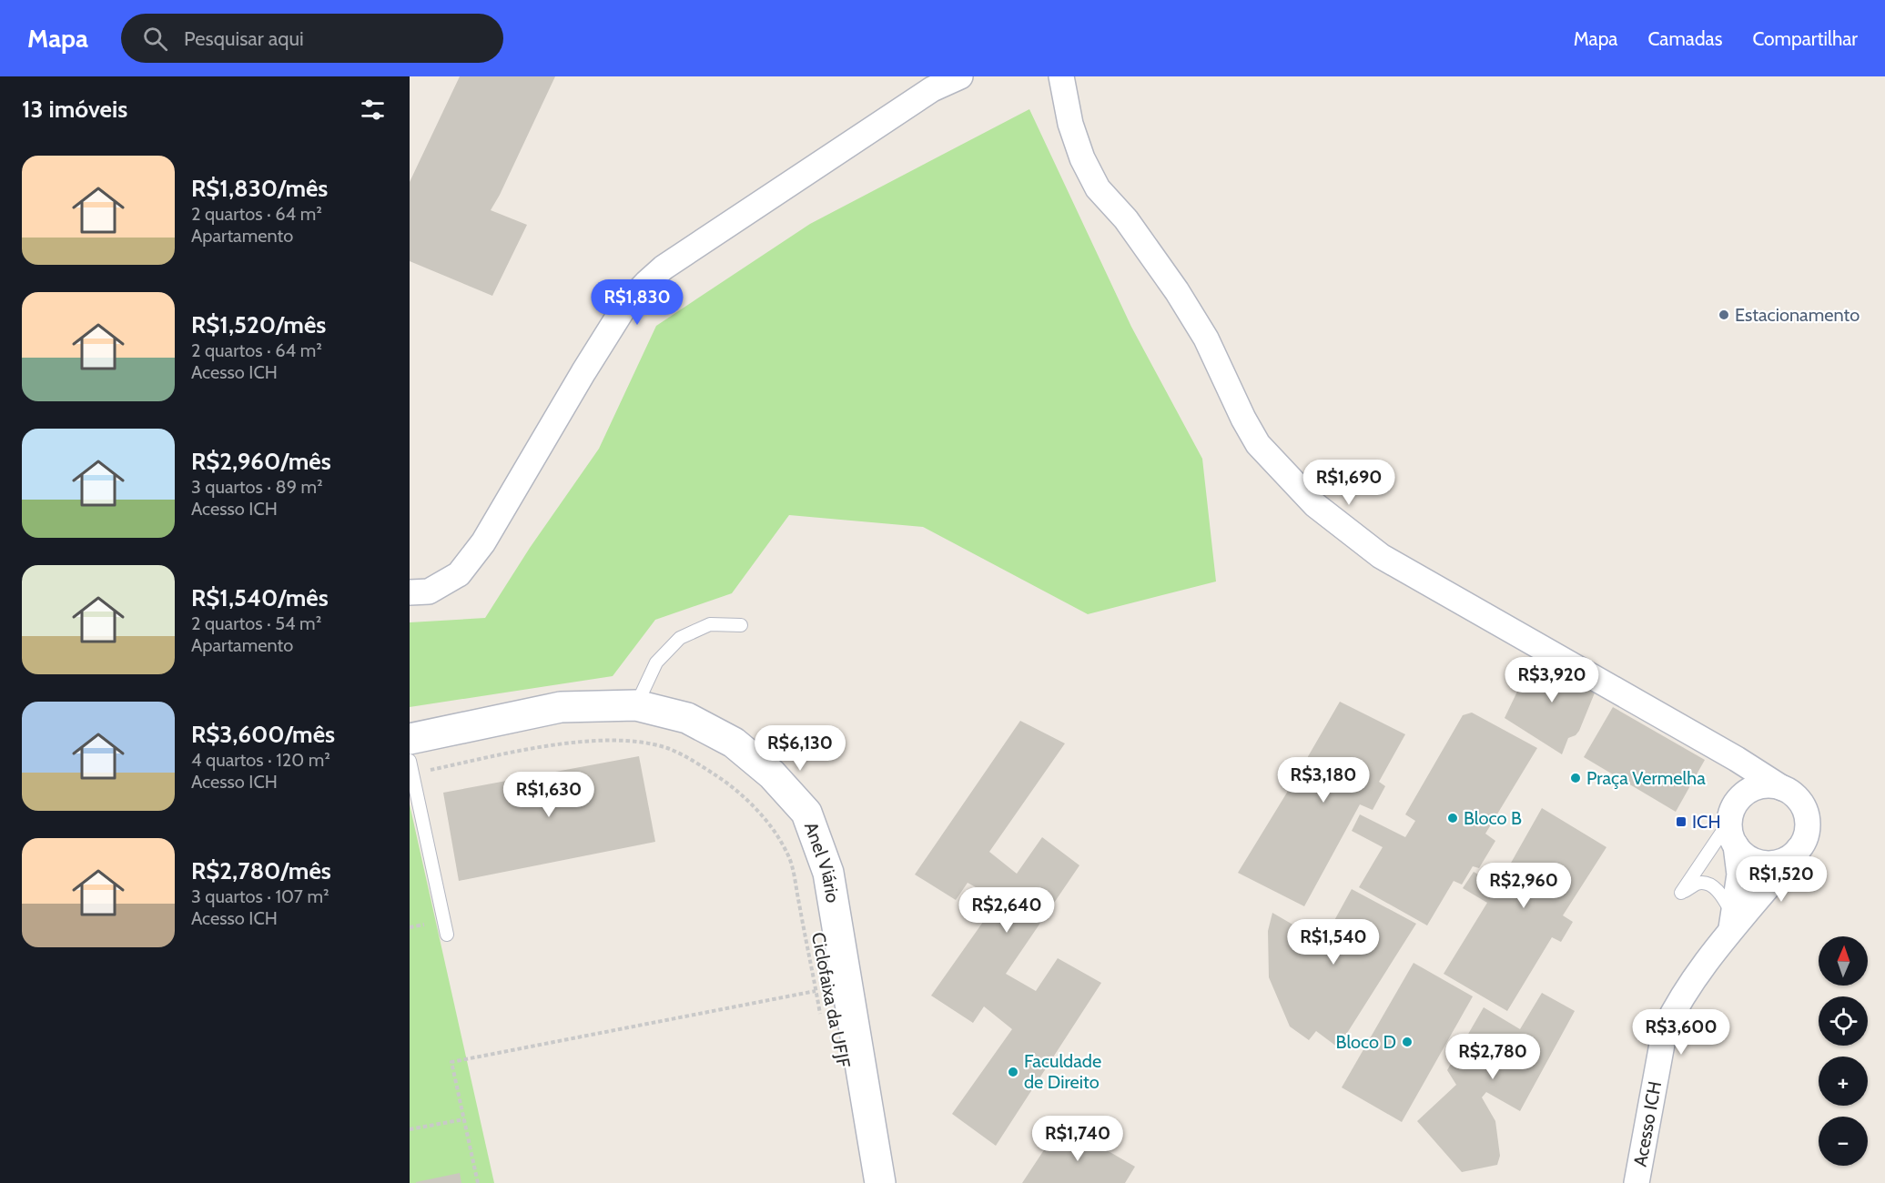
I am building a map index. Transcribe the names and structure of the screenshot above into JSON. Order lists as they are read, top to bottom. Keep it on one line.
{"streets":{"main road":["Anel Viário"],"street":["Acesso ICH"],"path":["Ciclofaixa da UFJF"]},"places":{"other":["Estacionamento","Praça Vermelha","Bloco B","Bloco D","Faculdade de Direito"],"transit":["ICH"]},"north":"top","page":{"header":"Mapa","search":"Pesquisar aqui","nav":["Mapa","Camadas","Compartilhar"],"heading":"13 imóveis","list":[{"name":"R$1,830/mês","note":"2 quartos · 64 m² · Apartamento"},{"name":"R$1,520/mês","note":"2 quartos · 64 m² · Acesso ICH"},{"name":"R$2,960/mês","note":"3 quartos · 89 m² · Acesso ICH"},{"name":"R$1,540/mês","note":"2 quartos · 54 m² · Apartamento"},{"name":"R$3,600/mês","note":"4 quartos · 120 m² · Acesso ICH"},{"name":"R$2,780/mês","note":"3 quartos · 107 m² · Acesso ICH"}],"price":["R$1,830","R$1,690","R$3,920","R$6,130","R$3,180","R$1,630","R$1,520","R$2,960","R$2,640","R$1,540","R$3,600","R$2,780","R$1,740"],"map_buttons":["+","−"]}}
